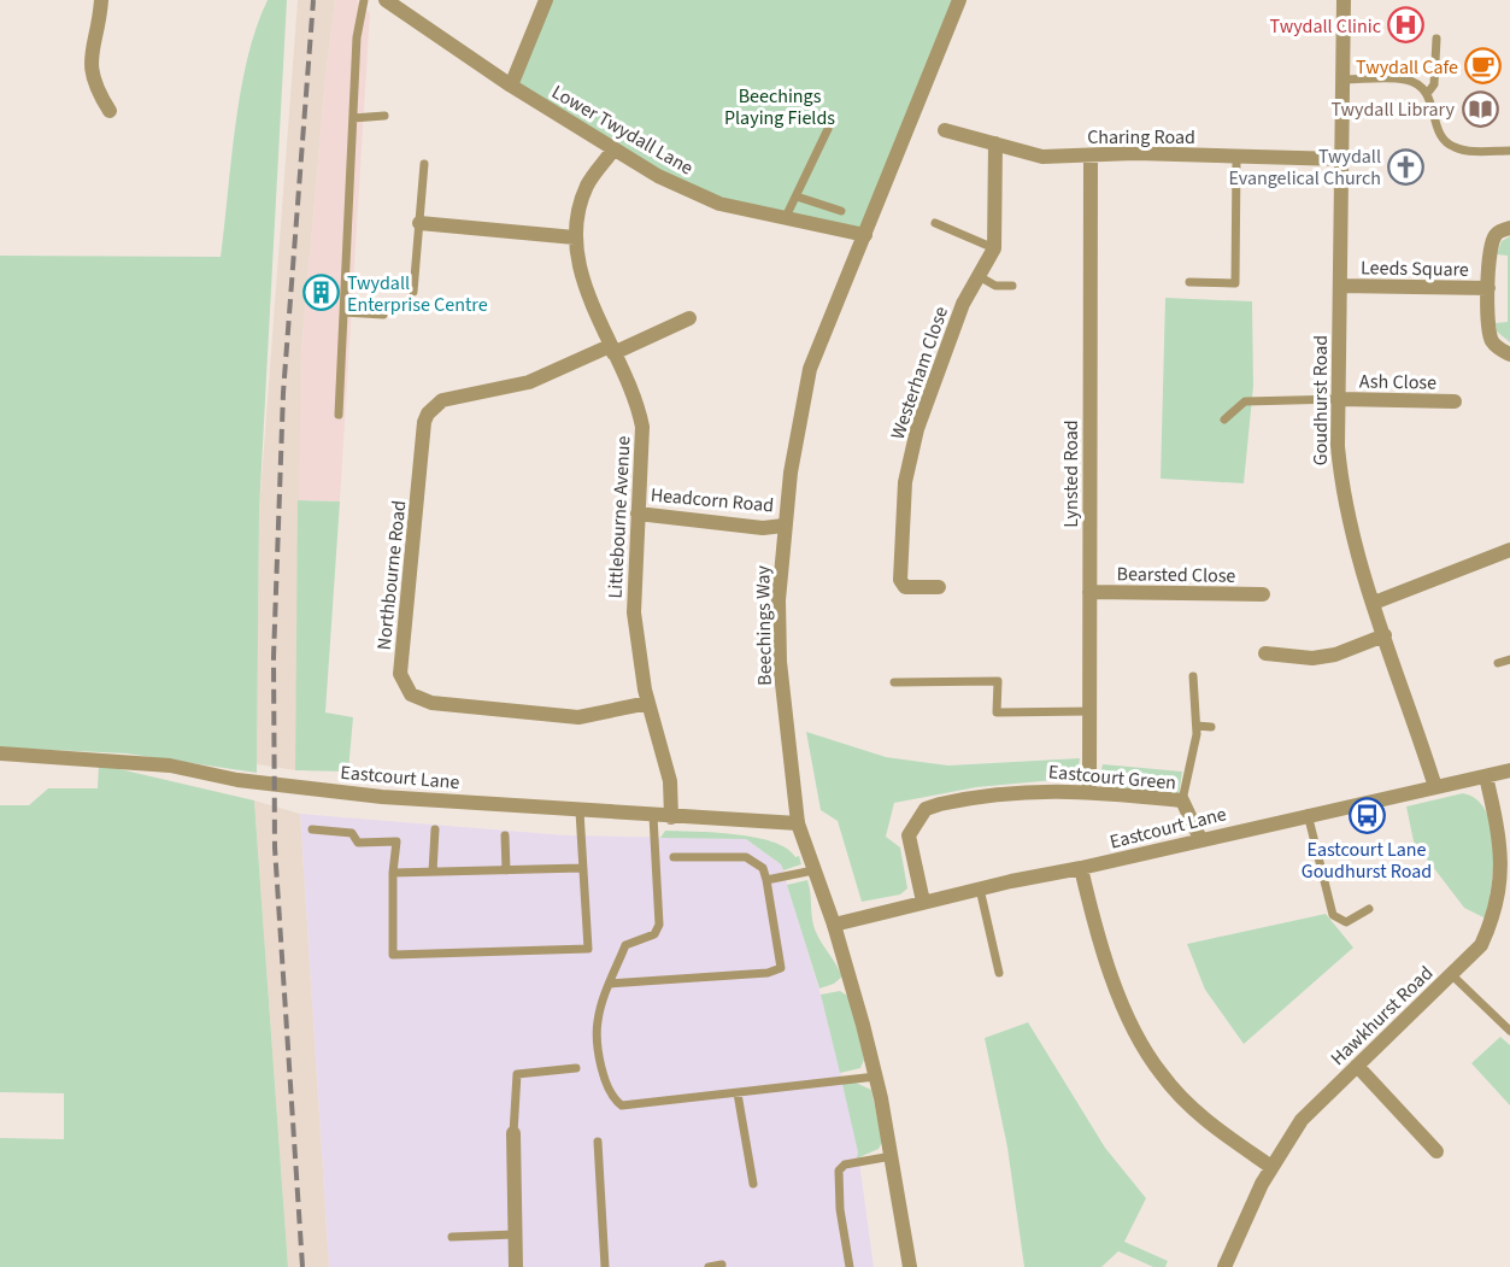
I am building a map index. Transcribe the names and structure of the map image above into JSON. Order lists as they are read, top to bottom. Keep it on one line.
{"streets":{"street":["Lower Twydall Lane","Charing Road","Leeds Square","Westerham Close","Ash Close","Goudhurst Road","Lynsted Road","Headcorn Road","Littlebourne Avenue","Bearsted Close","Northbourne Road","Beechings Way","Eastcourt Lane","Eastcourt Green","Hawkhurst Road"]},"crossings":[["Lower Twydall Lane","Littlebourne Avenue"],["Lower Twydall Lane","Beechings Way"],["Charing Road","Westerham Close"],["Charing Road","Goudhurst Road"],["Charing Road","Lynsted Road"],["Leeds Square","Goudhurst Road"],["Ash Close","Goudhurst Road"],["Goudhurst Road","Eastcourt Lane"],["Lynsted Road","Bearsted Close"],["Lynsted Road","Eastcourt Green"],["Headcorn Road","Littlebourne Avenue"],["Headcorn Road","Beechings Way"],["Littlebourne Avenue","Northbourne Road"],["Littlebourne Avenue","Eastcourt Lane"],["Beechings Way","Eastcourt Lane"],["Eastcourt Lane","Eastcourt Green"],["Eastcourt Lane","Hawkhurst Road"]],"parks":["Beechings Playing Fields"],"places":{"hospital":["Twydall Clinic"],"cafe":["Twydall Cafe"],"library":["Twydall Library"],"church":["Twydall Evangelical Church"],"building":["Twydall Enterprise Centre"],"bus stop":["Eastcourt Lane Goudhurst Road"]}}
